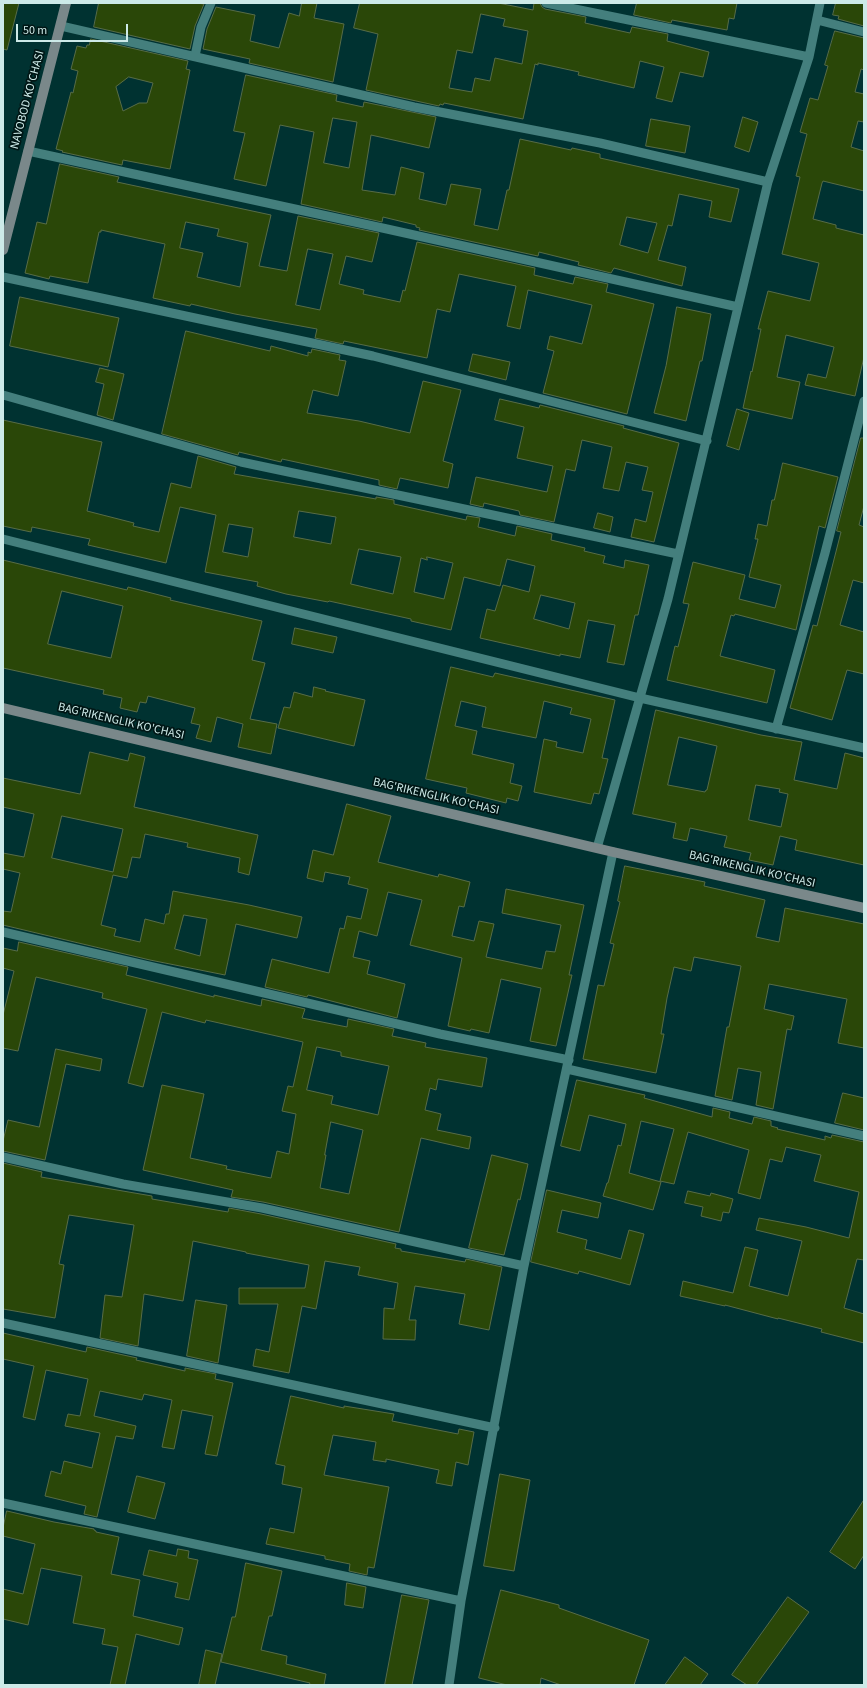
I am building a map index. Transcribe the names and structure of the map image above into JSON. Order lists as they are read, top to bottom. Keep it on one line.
{"streets":{"main road":["NAVOBOD KO'CHASI","BAG'RIKENGLIK KO'CHASI"]},"scale_bar":"50 m"}
